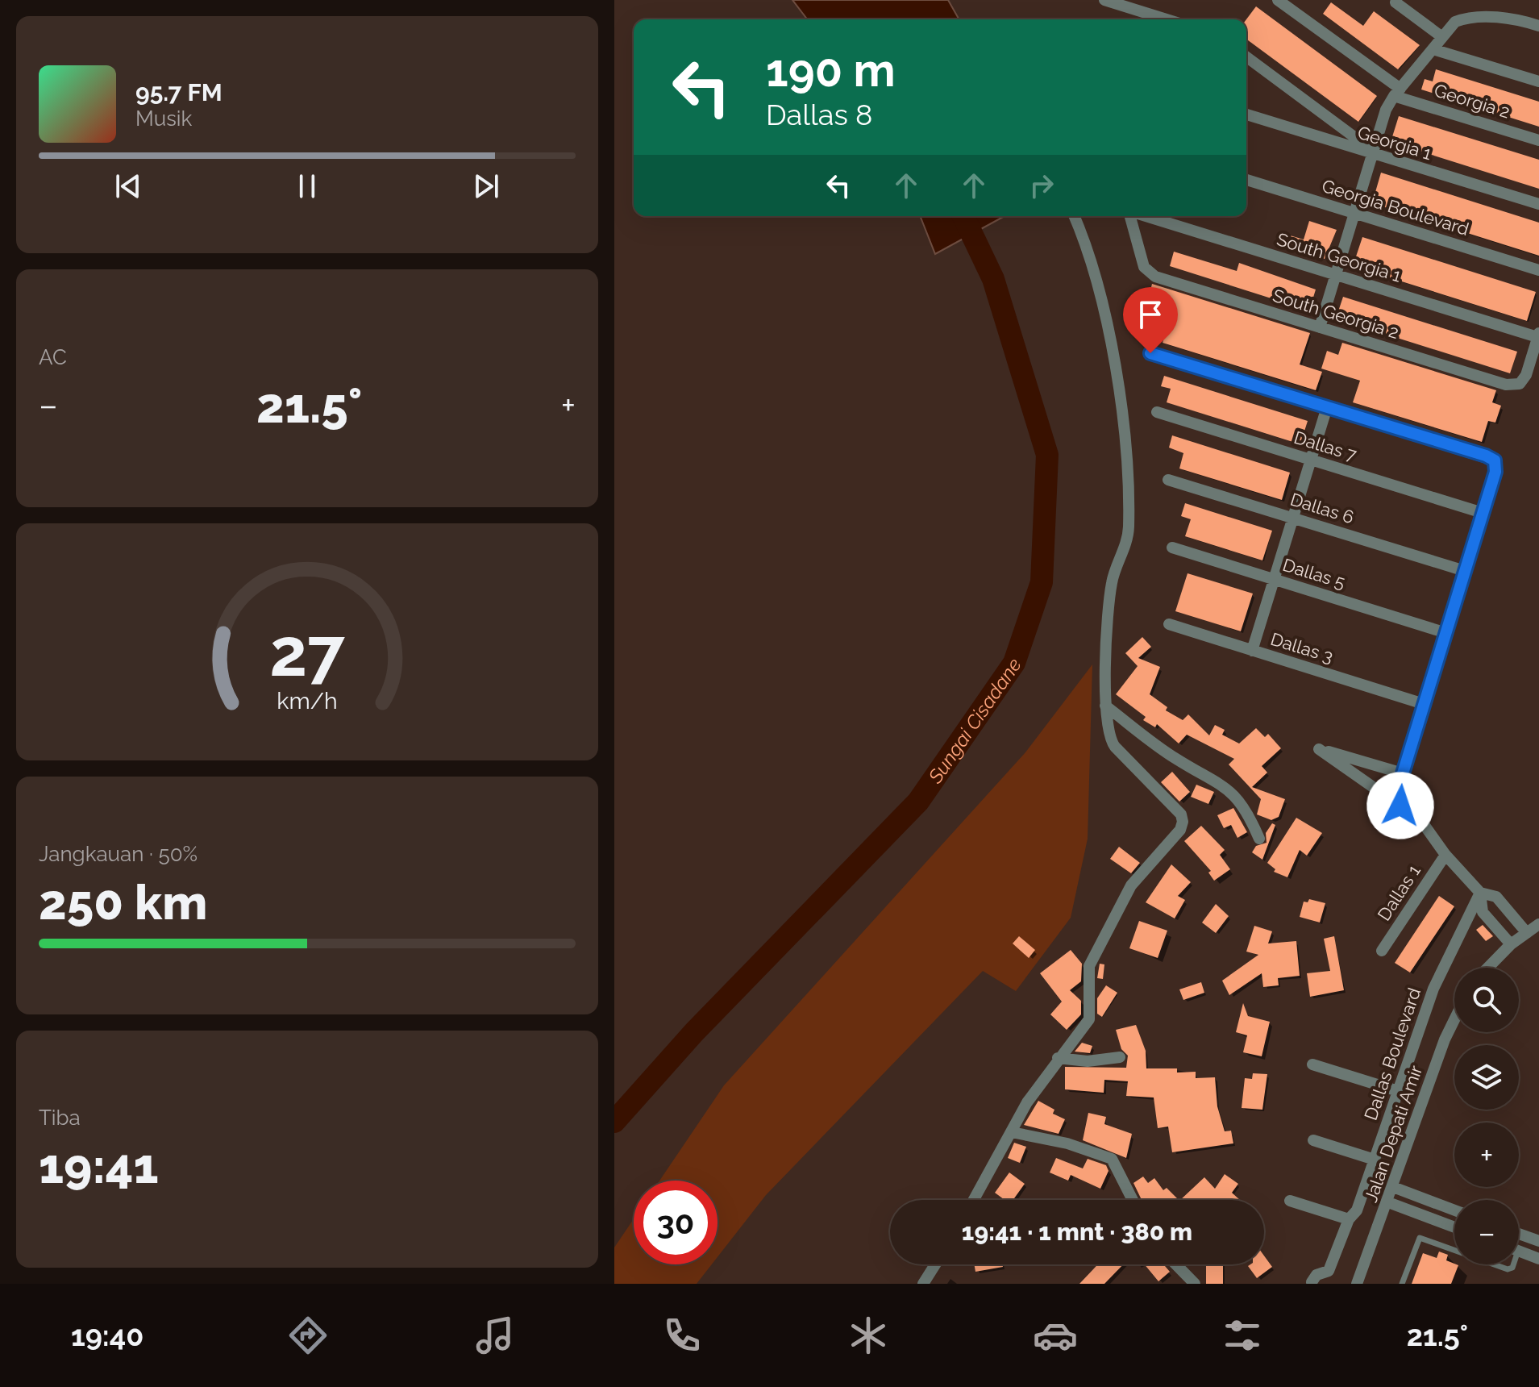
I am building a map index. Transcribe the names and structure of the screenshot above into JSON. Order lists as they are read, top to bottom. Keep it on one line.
{"streets":{"street":["Georgia 2","Georgia 1","Georgia Boulevard","South Georgia 1","South Georgia 2","Dallas 7","Dallas 6","Dallas 5","Dallas 3","Dallas 1","Dallas Boulevard","Jalan Depati Amir"]},"crossings":[["South Georgia 1","South Georgia 2"]],"water":["Sungai Cisadane"],"page":{"turn":["190 m","Dallas 8"],"song":["95.7 FM","Musik"],"tile":["AC",["Jangkauan · 50%","250 km"],["Tiba","19:41"]],"heat":["−","21.5°","+"],"map_buttons":["+","−"],"limit":"30","trip":"19:41 · 1 mnt · 380 m","tabs":["19:40","21.5°"],"gauge":["27","km/h"]}}
